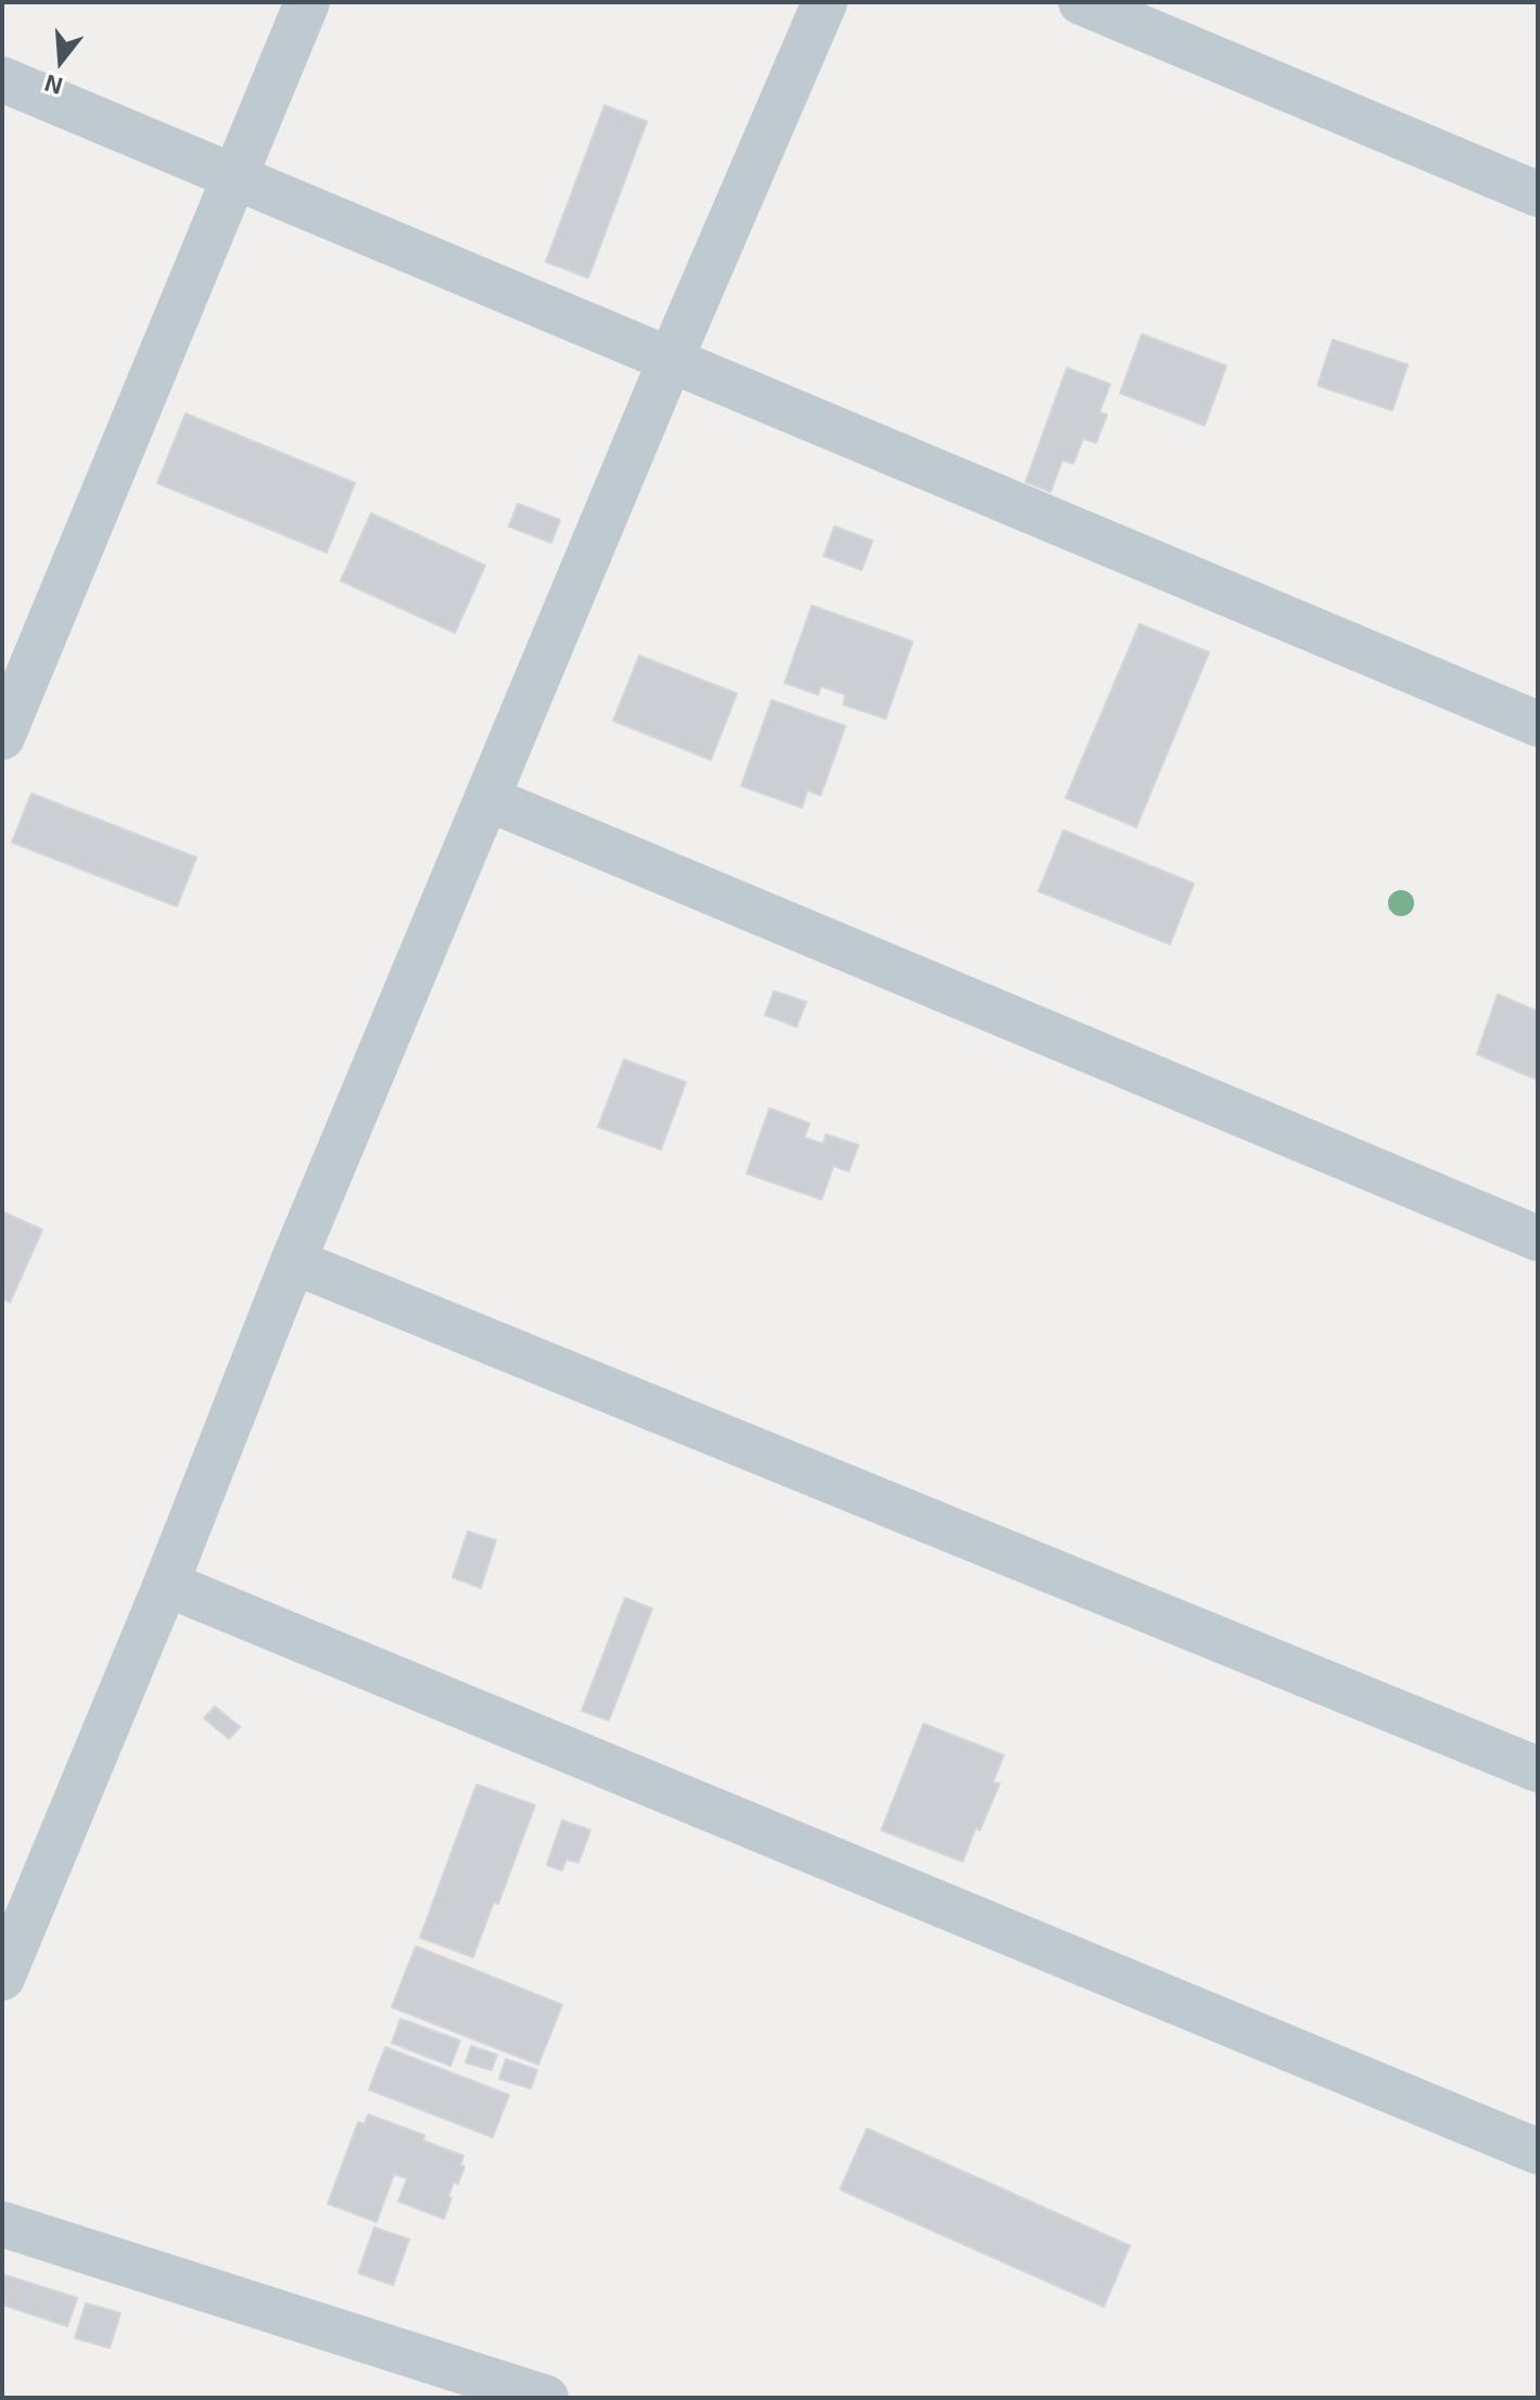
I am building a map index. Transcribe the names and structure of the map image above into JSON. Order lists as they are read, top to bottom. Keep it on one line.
{"north":"bottom"}
